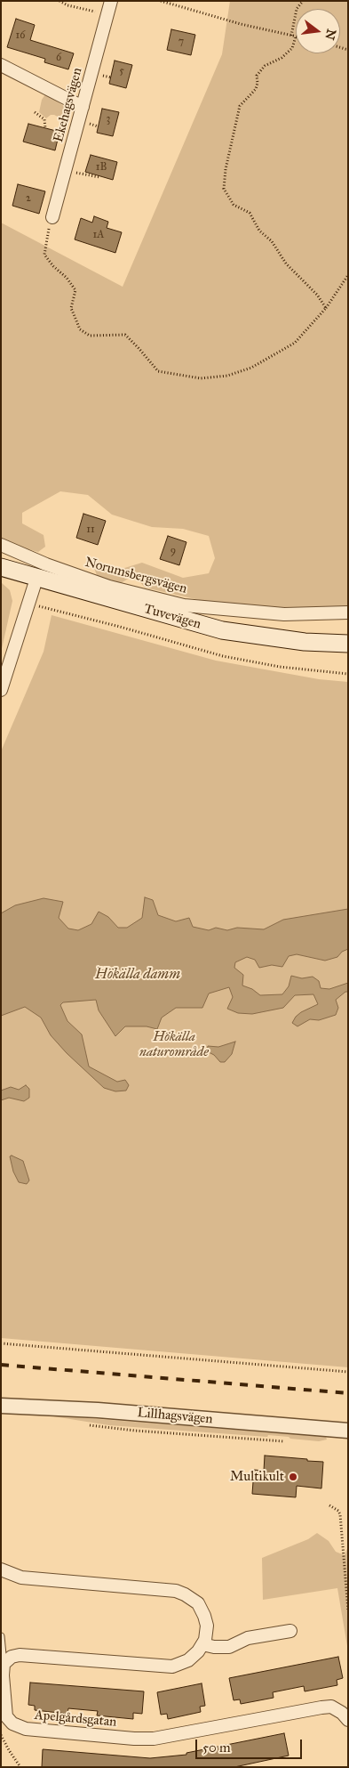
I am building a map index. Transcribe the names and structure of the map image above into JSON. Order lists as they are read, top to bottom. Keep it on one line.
{"streets":{"main road":["Tuvevägen"],"street":["Ekehagsvägen","Norumsbergsvägen","Lillhagsvägen","Apelgårdsgatan"]},"water":["Hökälla damm"],"parks":["Hökälla naturområde"],"places":["Multikult"],"house_numbers":["16","7","6","5","3","1B","2","1A","11","9"],"scale_bar":"50 m","north":"right"}
